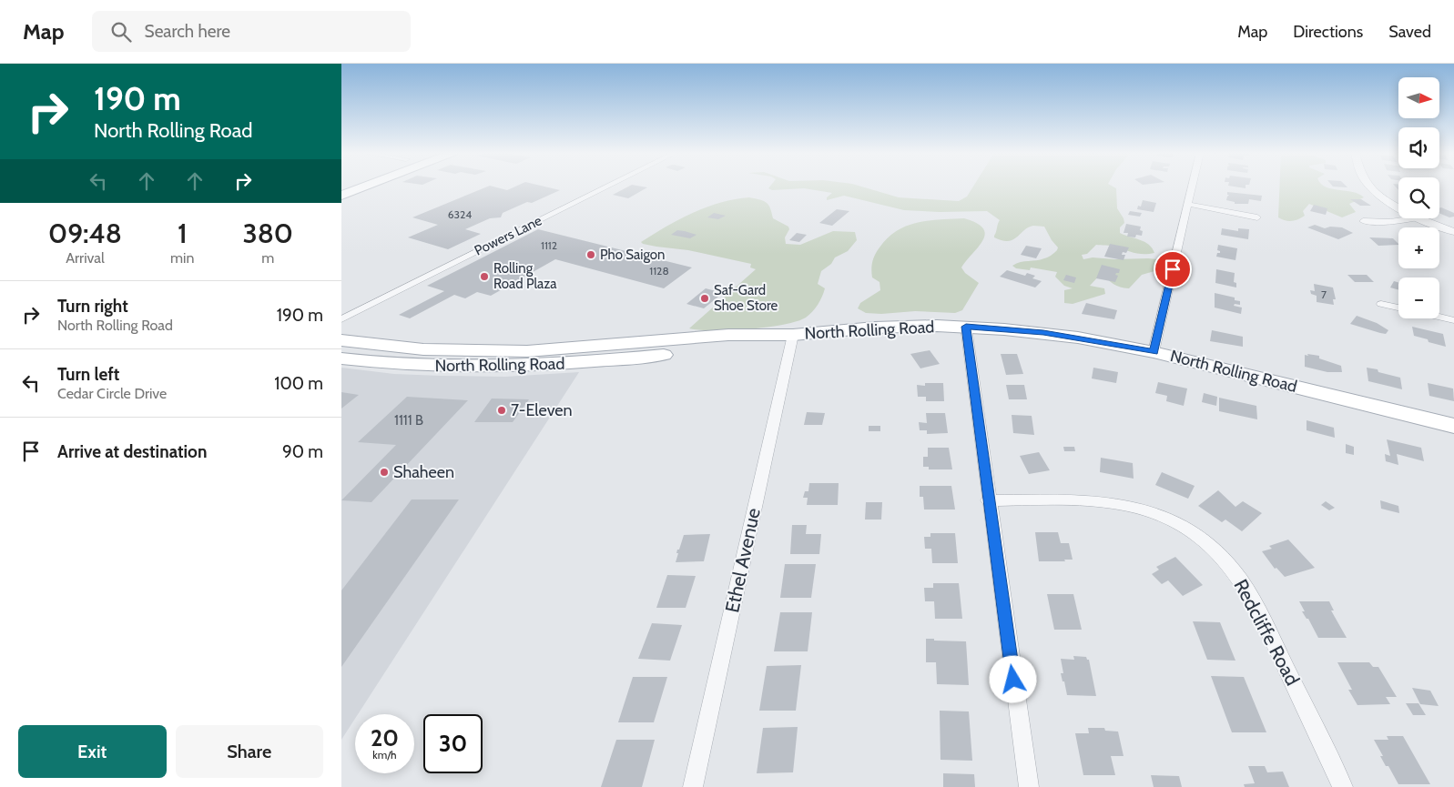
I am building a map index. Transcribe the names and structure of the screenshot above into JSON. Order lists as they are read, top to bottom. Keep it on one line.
{"streets":{"main road":["North Rolling Road"],"street":["Powers Lane","Ethel Avenue","Redcliffe Road"]},"crossings":[["North Rolling Road","Ethel Avenue"]],"places":["Pho Saigon","Rolling Road Plaza","Saf-Gard Shoe Store","7-Eleven","Shaheen"],"house_numbers":["6324","1112","1128","7","1111 B"],"north":"right","page":{"header":"Map","search":"Search here","nav":["Map","Directions","Saved"],"turn":["190 m","North Rolling Road"],"map_buttons":["+","−"],"eta":["09:48","Arrival","1","min","380","m"],"list":[{"name":"Turn right","note":"North Rolling Road","value":"190 m"},{"name":"Turn left","note":"Cedar Circle Drive","value":"100 m"},{"name":"Arrive at destination","value":"90 m"}],"speed":"20 km/h","limit":"30","buttons":["Exit","Share"]}}
